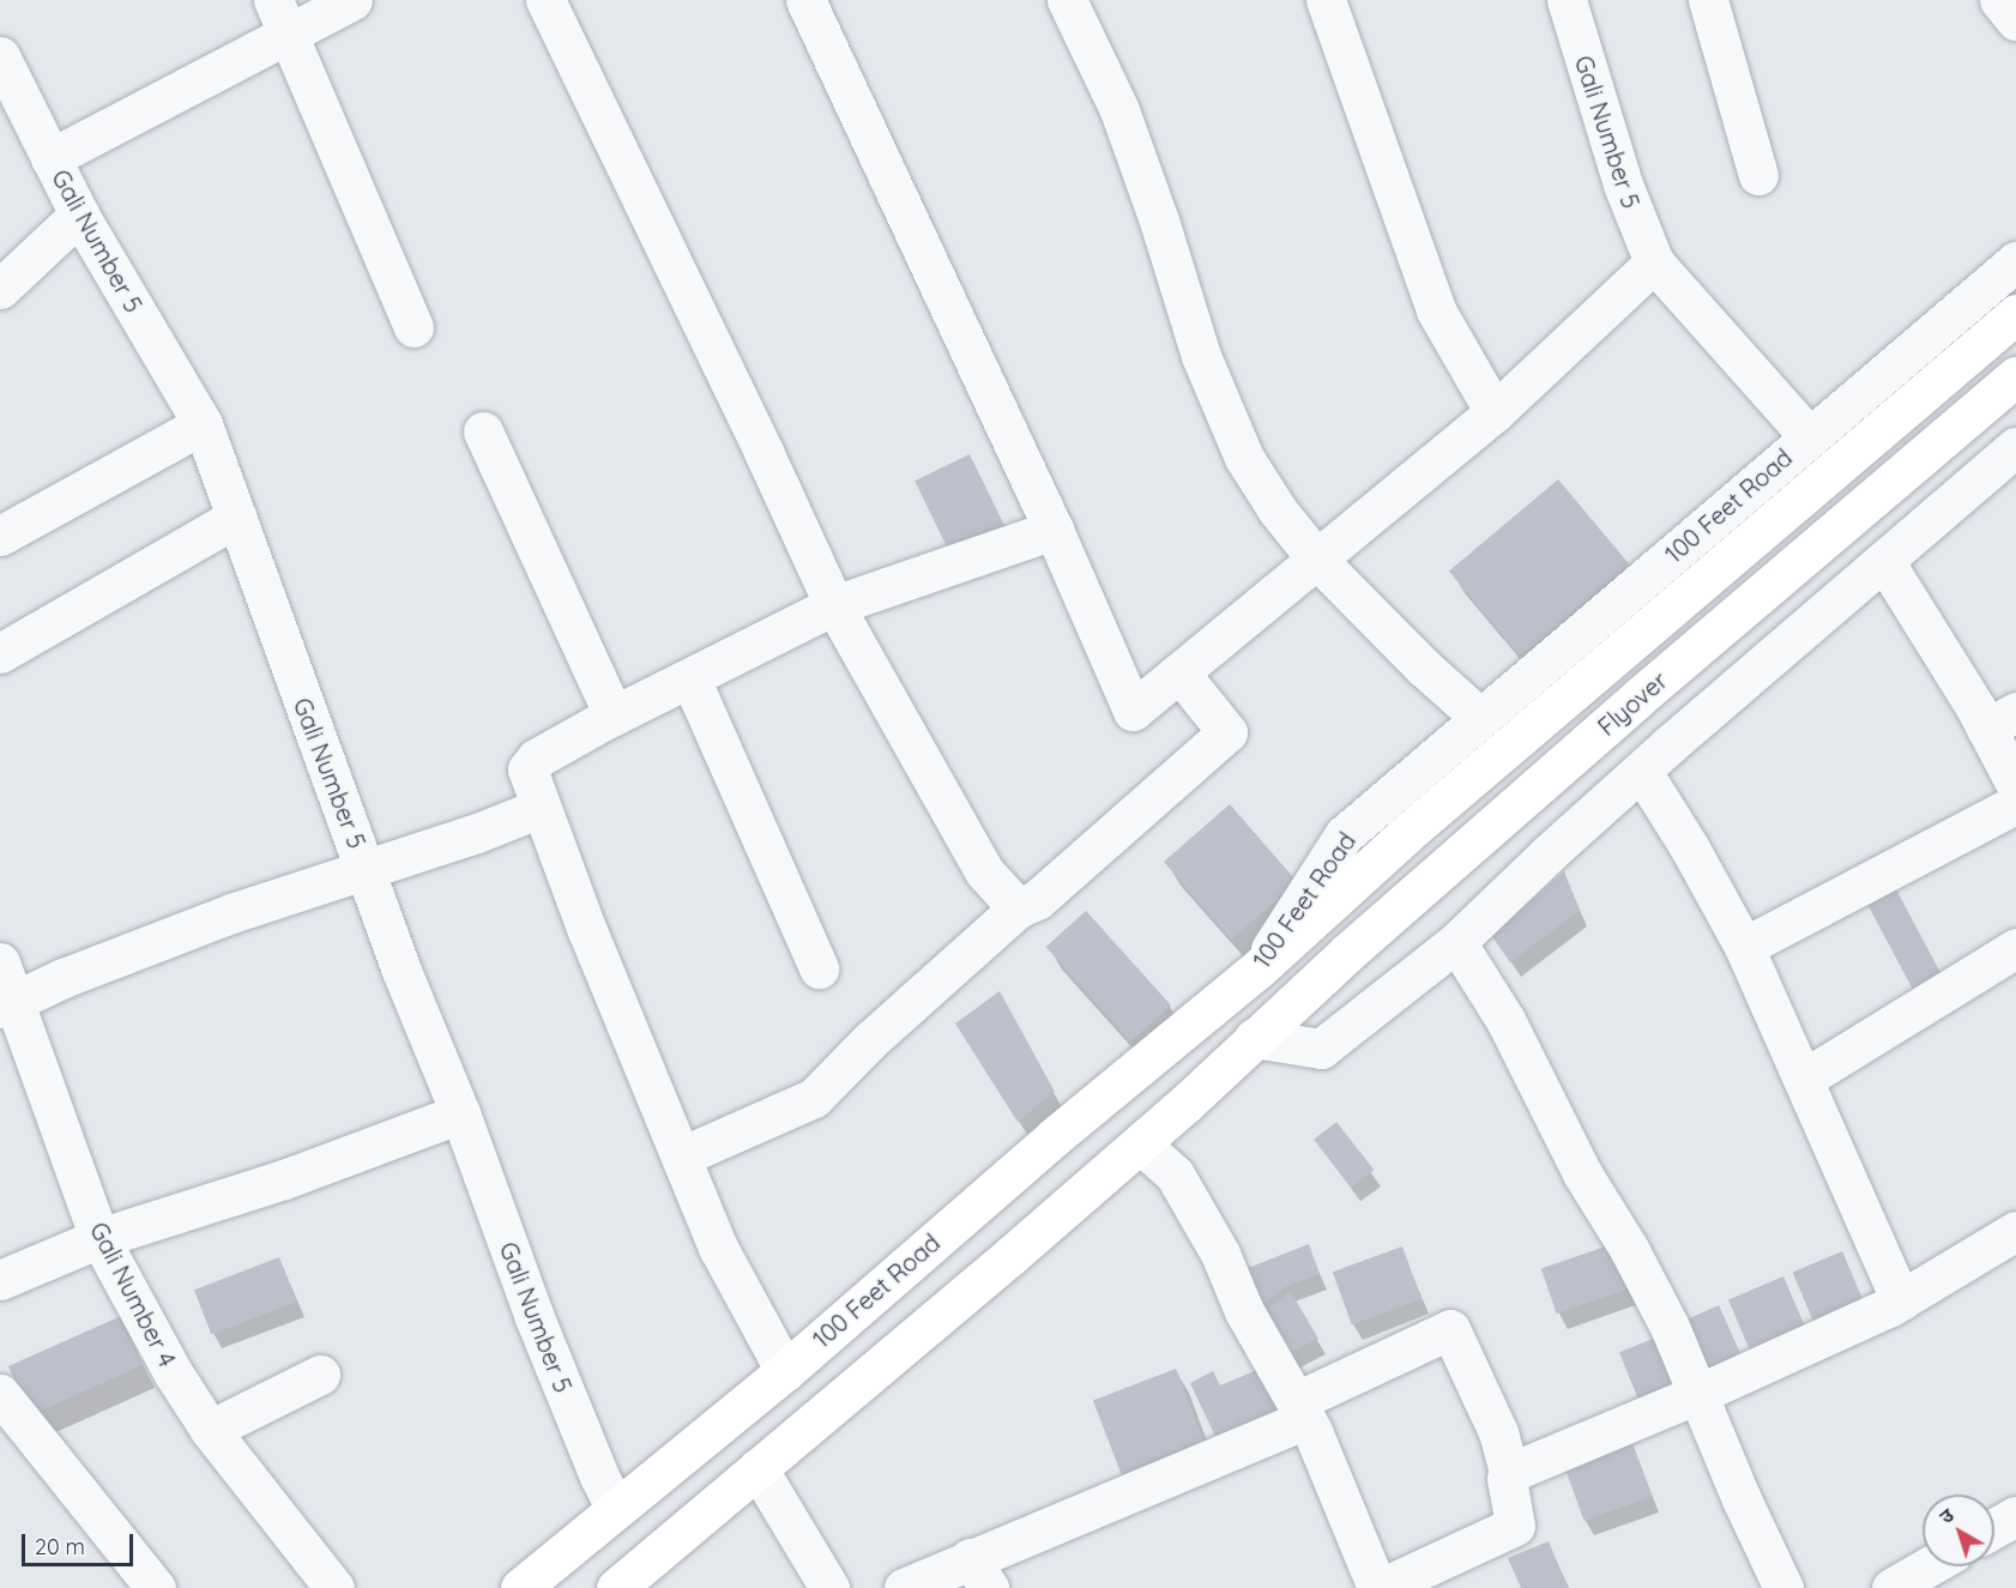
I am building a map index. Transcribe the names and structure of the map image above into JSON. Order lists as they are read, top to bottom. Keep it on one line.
{"streets":{"main road":["100 Feet Road","Flyover"],"street":["Gali Number 5","Gali Number 4"]},"crossings":[["Gali Number 5","100 Feet Road"],["100 Feet Road","Flyover"]],"scale_bar":"20 m","north":"top left"}
